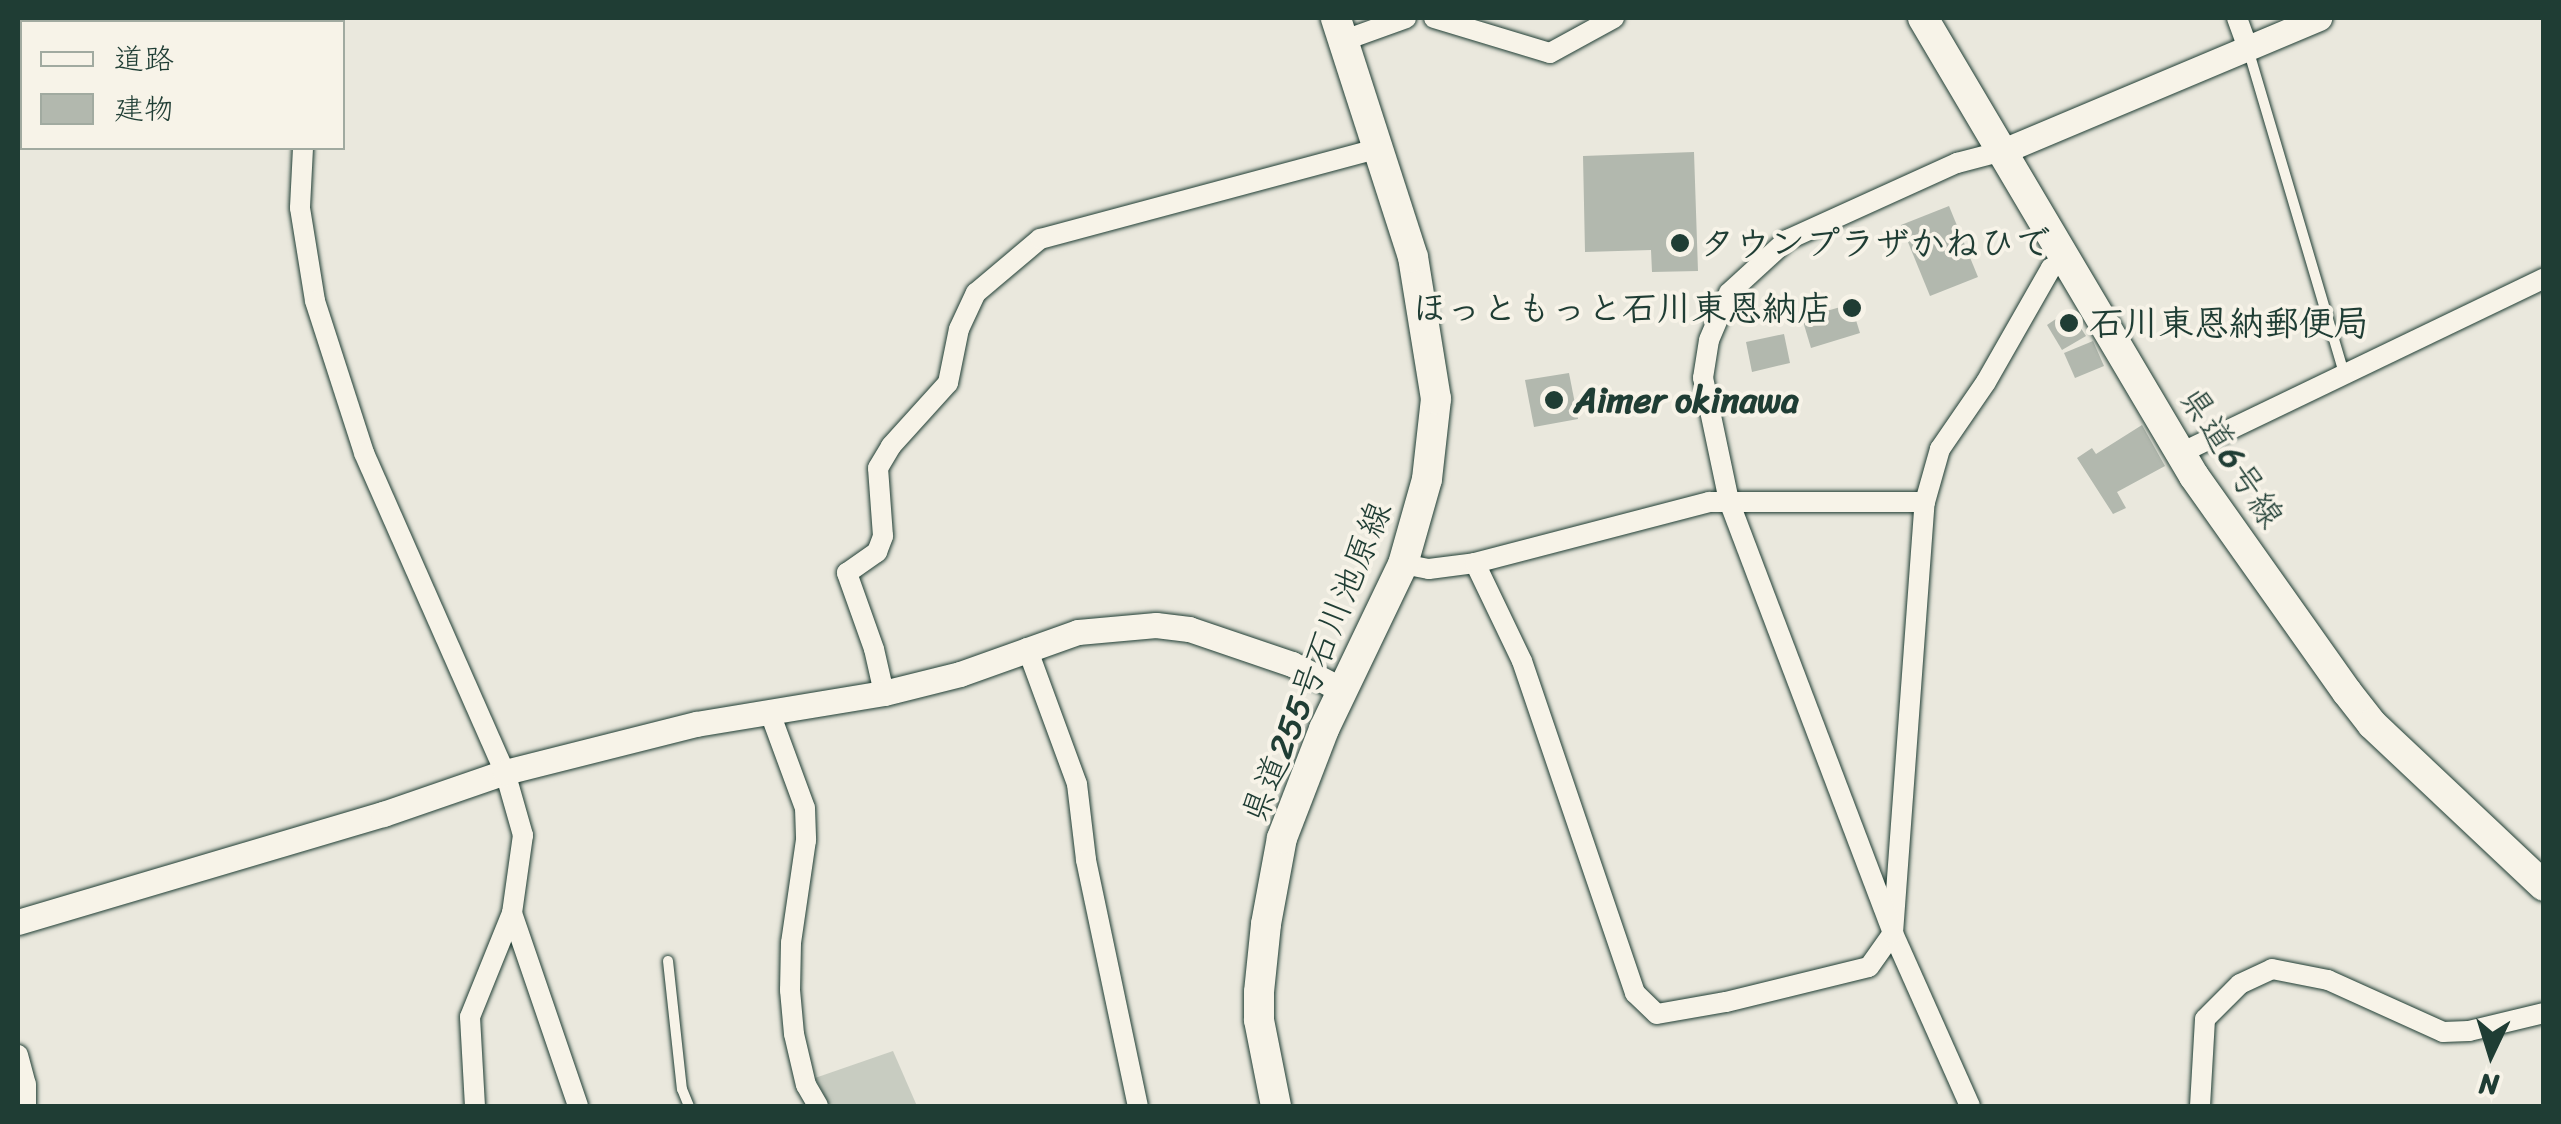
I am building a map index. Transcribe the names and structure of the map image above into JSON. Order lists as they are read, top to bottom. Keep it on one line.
{"streets":{"main road":["県道6号線","県道255号石川池原線"]},"places":["タウンプラザかねひで","ほっともっと石川東恩納店","石川東恩納郵便局","Aimer okinawa"],"legend":["道路","建物"],"north":"bottom"}
